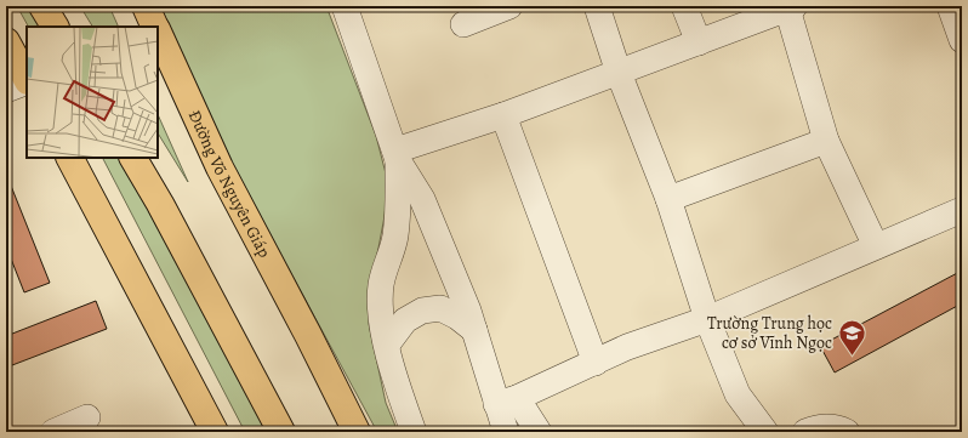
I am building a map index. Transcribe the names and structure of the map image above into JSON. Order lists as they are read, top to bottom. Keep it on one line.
{"streets":{"highway":["Đường Võ Nguyên Giáp"]},"places":{"school or university":["Trường Trung học cơ sở Vĩnh Ngọc"]}}
